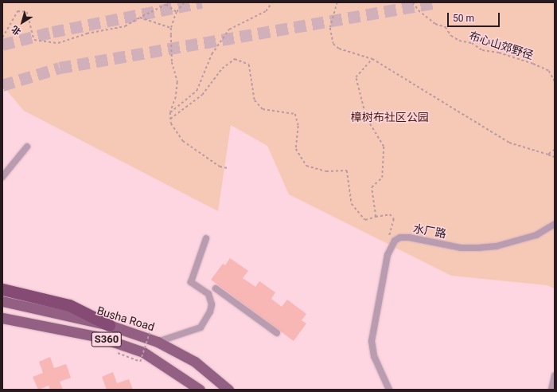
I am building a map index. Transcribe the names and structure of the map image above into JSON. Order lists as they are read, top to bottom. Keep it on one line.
{"streets":{"main road":["Busha Road","S360"],"street":["水厂路"],"path":["布心山郊野径"]},"parks":["樟树布社区公园"],"scale_bar":"50 m","north":"bottom left"}
